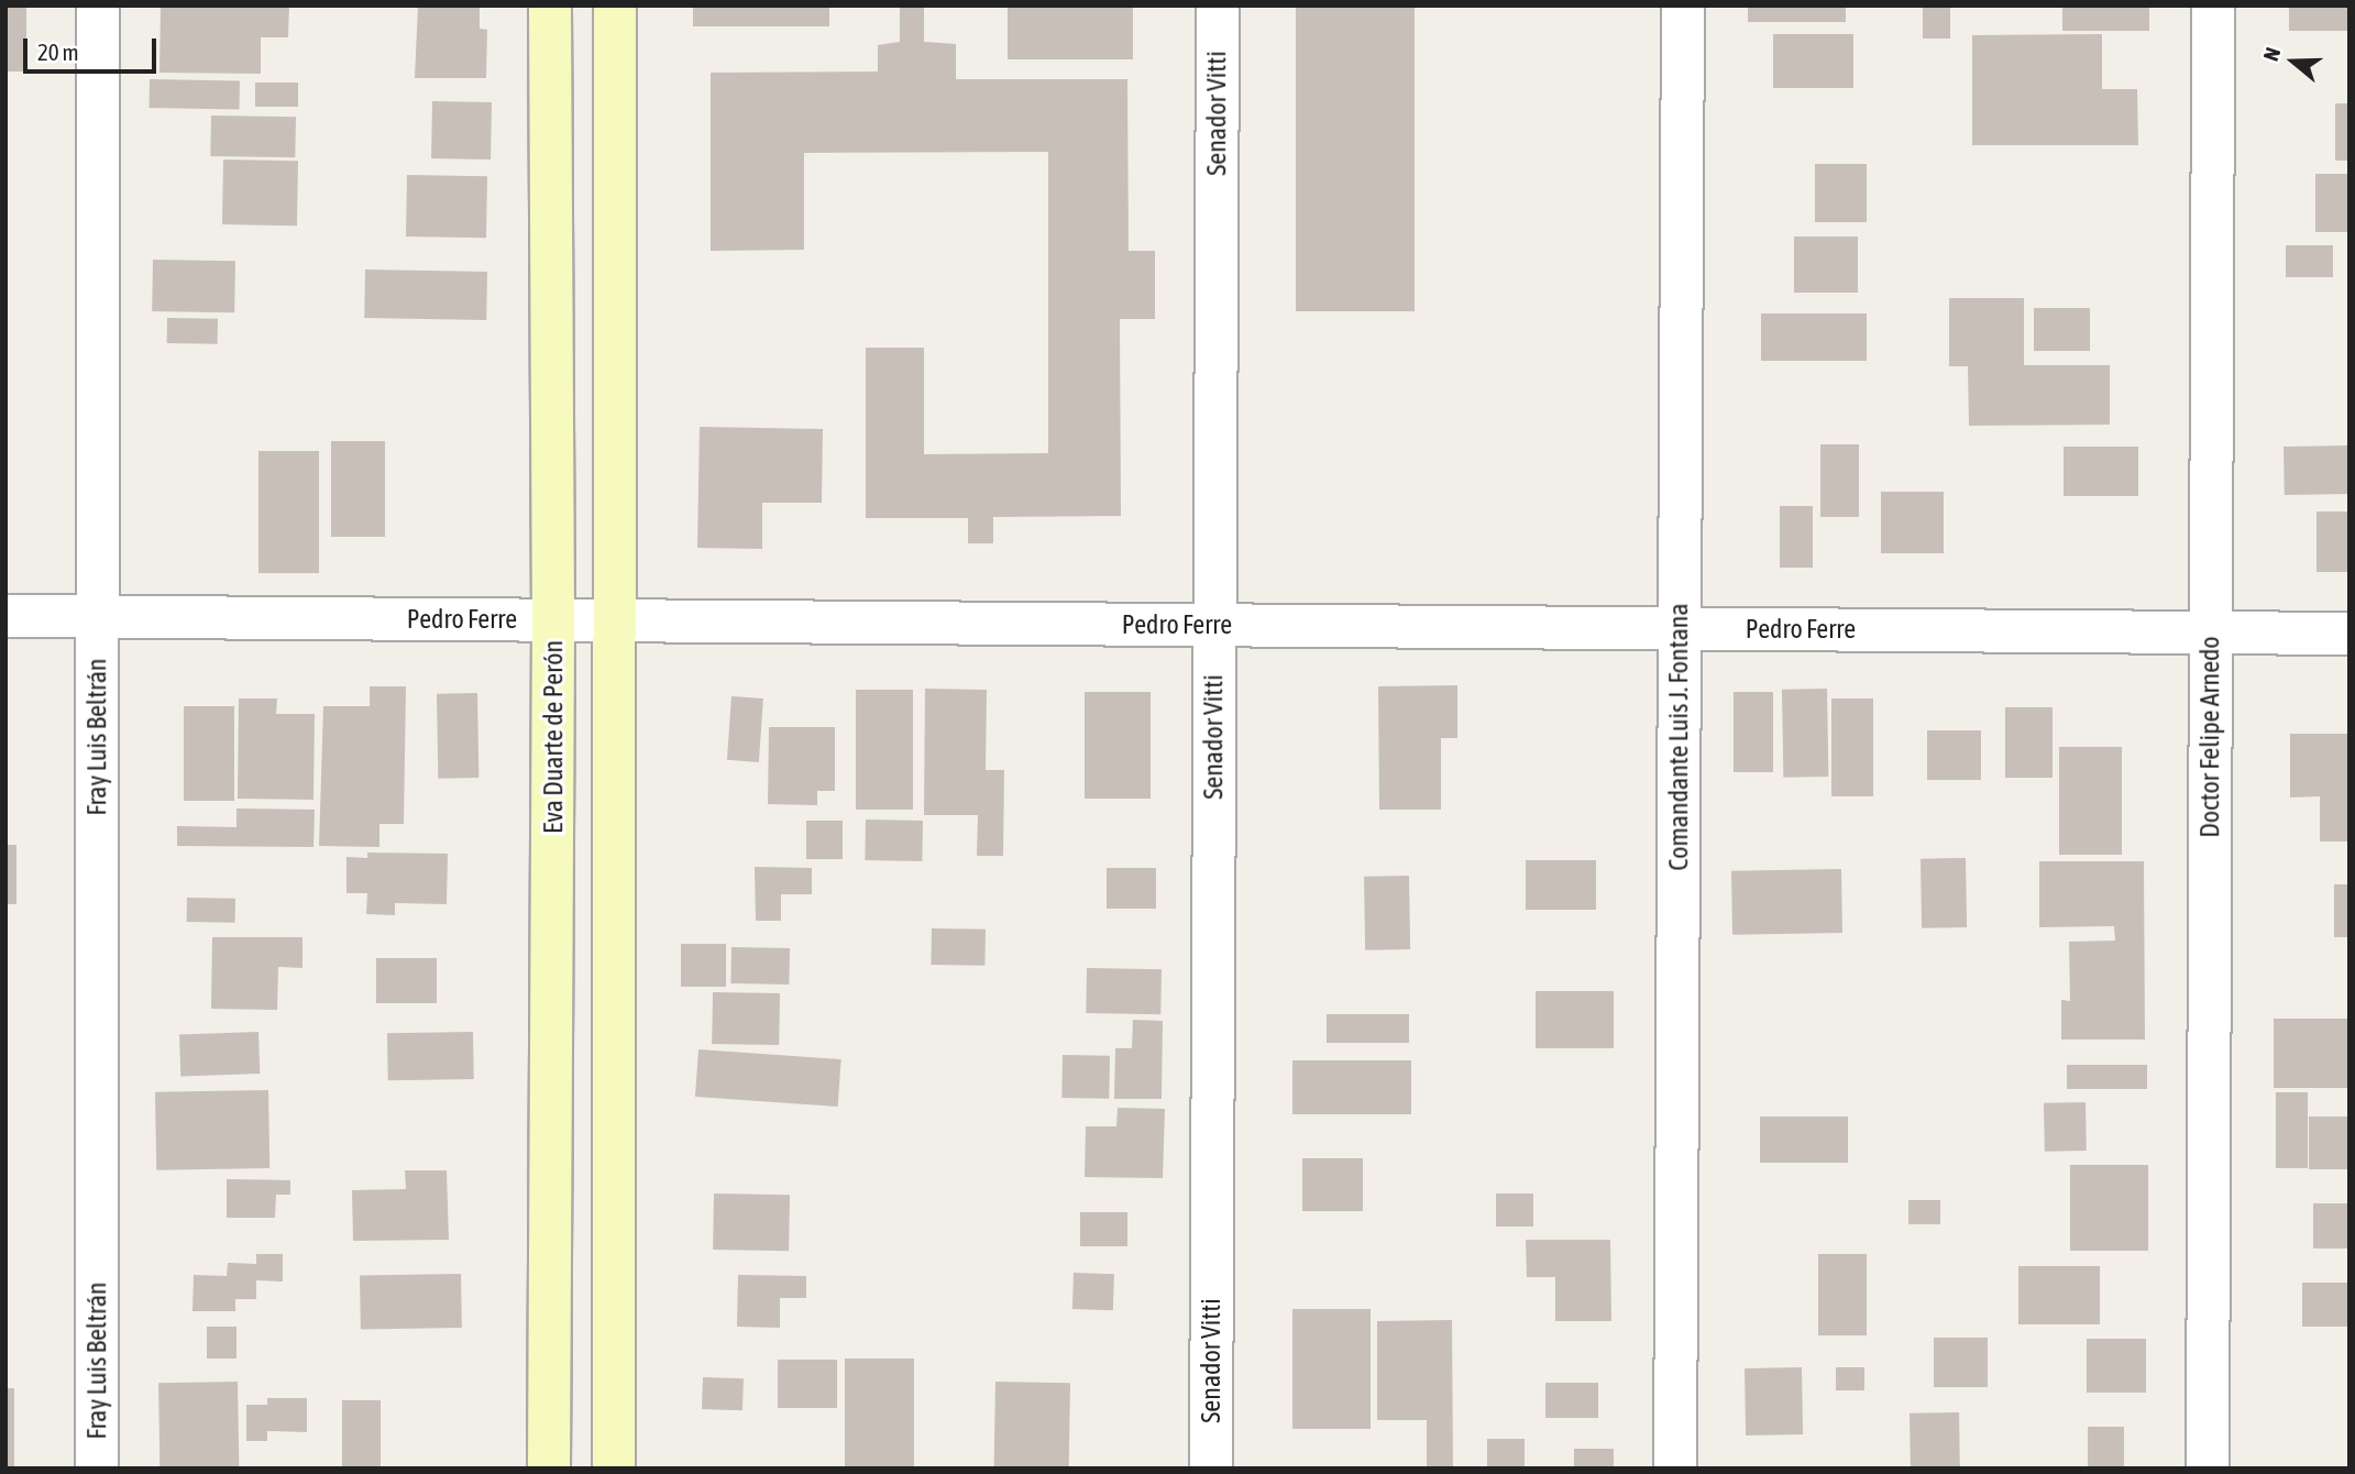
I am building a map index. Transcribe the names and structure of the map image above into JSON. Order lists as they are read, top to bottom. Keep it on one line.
{"streets":{"street":["Senador Vitti","Pedro Ferre","Fray Luis Beltrán","Eva Duarte de Perón","Comandante Luis J. Fontana","Doctor Felipe Arnedo"]},"crossings":[["Senador Vitti","Pedro Ferre"],["Pedro Ferre","Fray Luis Beltrán"],["Pedro Ferre","Eva Duarte de Perón"],["Pedro Ferre","Comandante Luis J. Fontana"],["Pedro Ferre","Doctor Felipe Arnedo"]],"scale_bar":"20 m","north":"left"}
